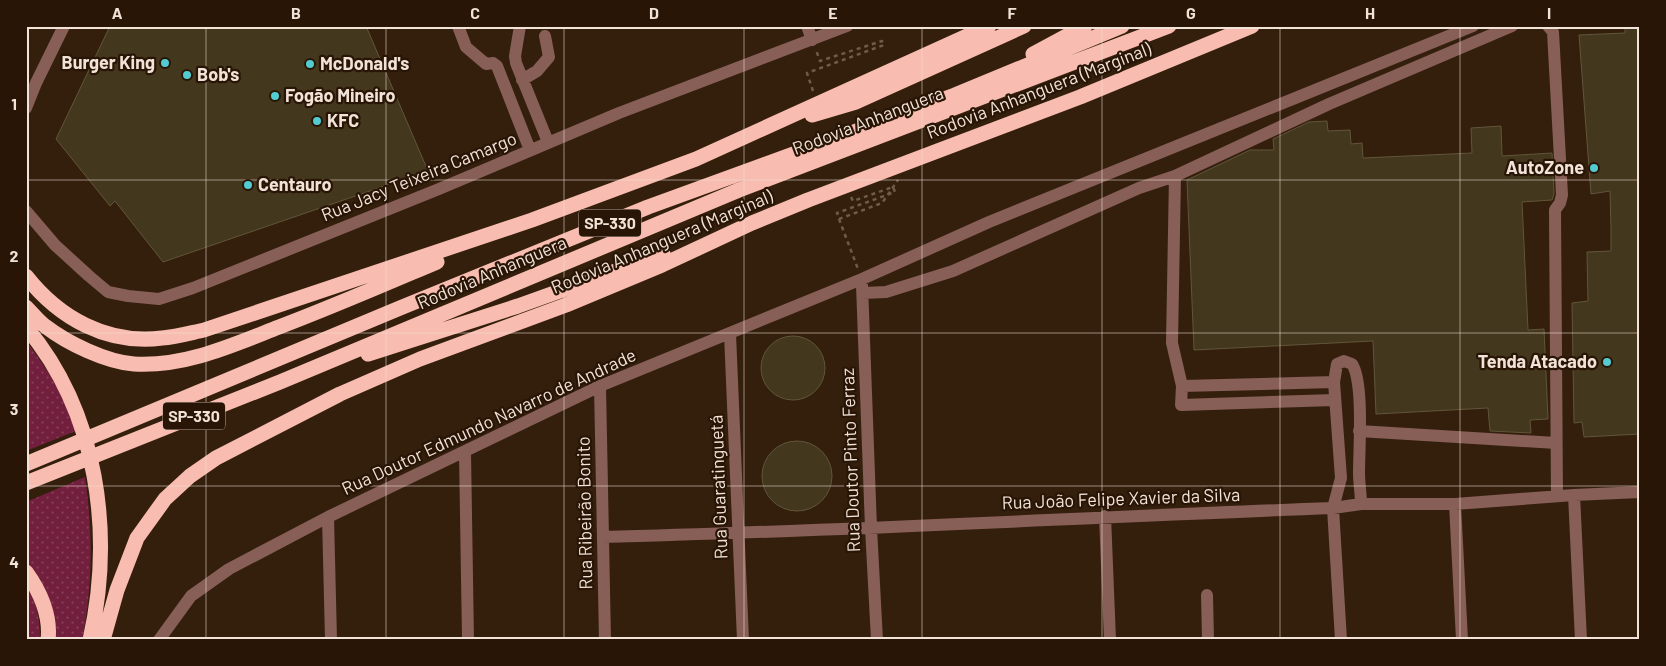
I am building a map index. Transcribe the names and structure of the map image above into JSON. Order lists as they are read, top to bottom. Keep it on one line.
{"streets":{"highway":["Rodovia Anhanguera (Marginal)","Rodovia Anhanguera","SP-330"],"street":["Rua Jacy Teixeira Camargo","Rua Doutor Edmundo Navarro de Andrade","Rua Doutor Pinto Ferraz","Rua Guaratinguetá","Rua João Felipe Xavier da Silva","Rua Ribeirão Bonito"]},"crossings":[["Rua Doutor Edmundo Navarro de Andrade","Rua Doutor Pinto Ferraz"],["Rua Doutor Edmundo Navarro de Andrade","Rua Guaratinguetá"],["Rua Doutor Edmundo Navarro de Andrade","Rua Ribeirão Bonito"],["Rua Doutor Pinto Ferraz","Rua João Felipe Xavier da Silva"],["Rua Guaratinguetá","Rua João Felipe Xavier da Silva"],["Rua João Felipe Xavier da Silva","Rua Ribeirão Bonito"]],"places":["Burger King","McDonald's","Bob's","Fogão Mineiro","KFC","AutoZone","Centauro","Tenda Atacado"],"grid":{"columns":["A","B","C","D","E","F","G","H","I"],"rows":["1","2","3","4"]}}
